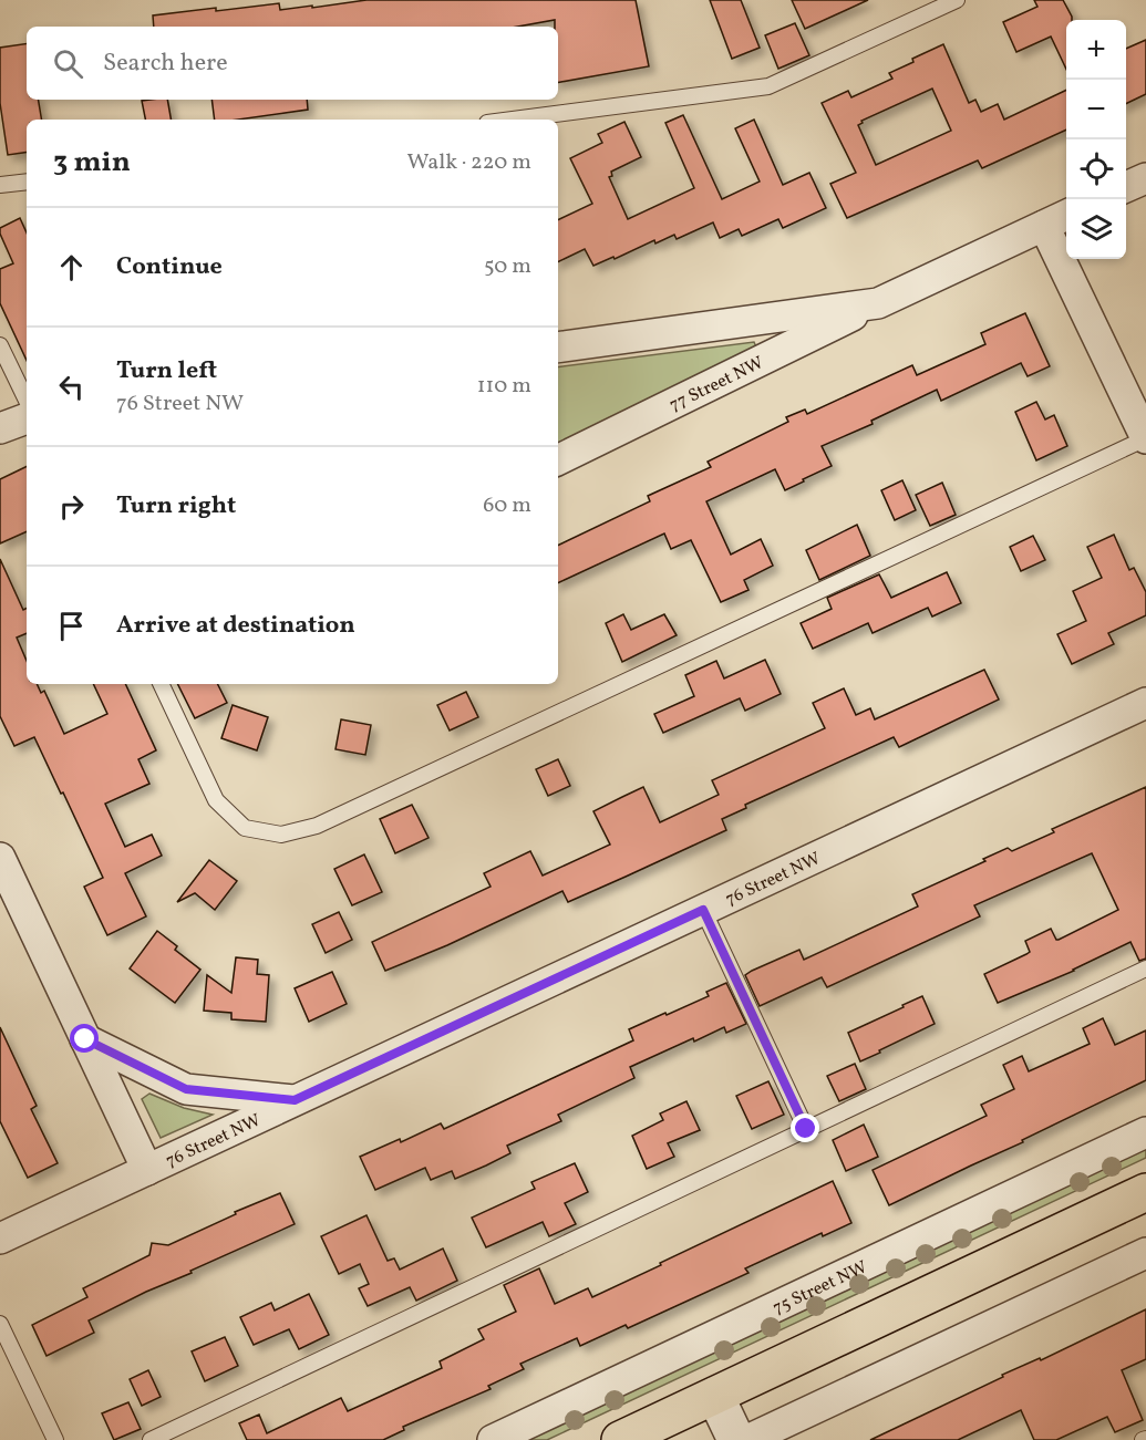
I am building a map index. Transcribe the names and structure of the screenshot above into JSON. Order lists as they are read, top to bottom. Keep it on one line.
{"streets":{"street":["77 Street NW","76 Street NW","75 Street NW"]},"page":{"map_buttons":["+","−"],"search":"Search here","heading":["3 min","Walk · 220 m"],"list":[["Continue","50 m"],["Turn left","76 Street NW","110 m"],["Turn right","60 m"],"Arrive at destination"]}}
